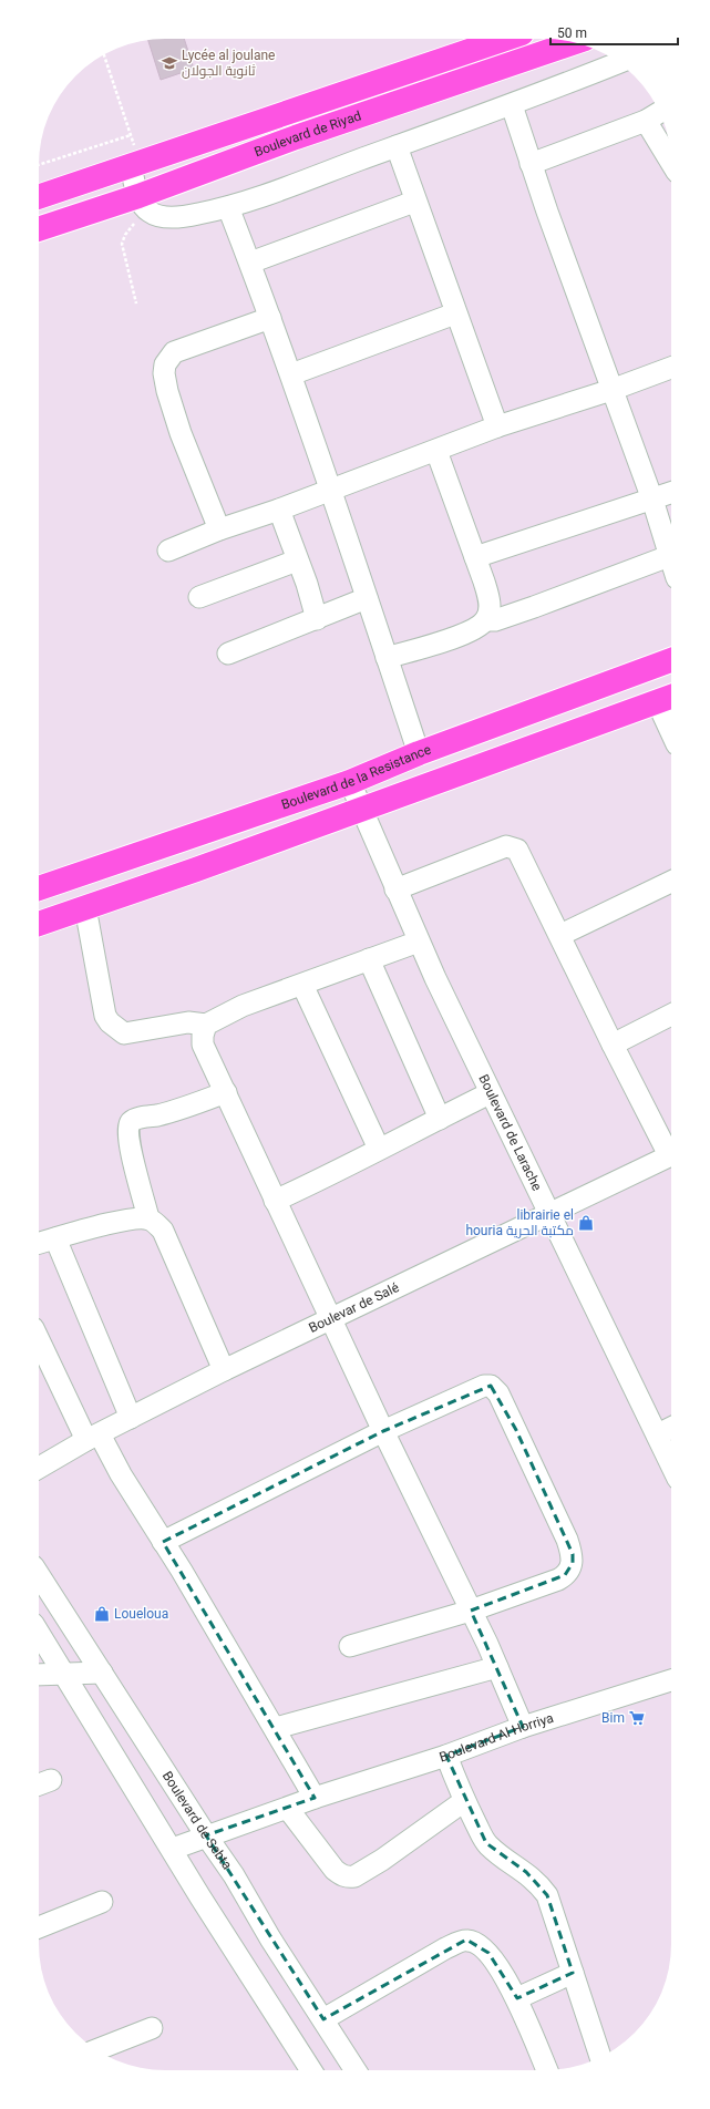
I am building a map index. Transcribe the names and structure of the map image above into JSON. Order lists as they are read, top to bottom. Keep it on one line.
{"streets":{"main road":["Boulevard de Riyad","Boulevard de la Resistance"],"street":["Boulevard de Larache","Boulevar de Salé","Boulevard Al Horriya","Boulevard de Sebta"]},"crossings":[["Boulevard de la Resistance","Boulevard de Larache"],["Boulevard de Larache","Boulevar de Salé"],["Boulevard Al Horriya","Boulevard de Sebta"]],"places":{"school or university":["Lycée al joulane ثانوية الجولان"],"shop":["librairie el houria مكتبة الحرية","Loueloua"],"supermarket":["Bim"]},"scale_bar":"50 m"}
